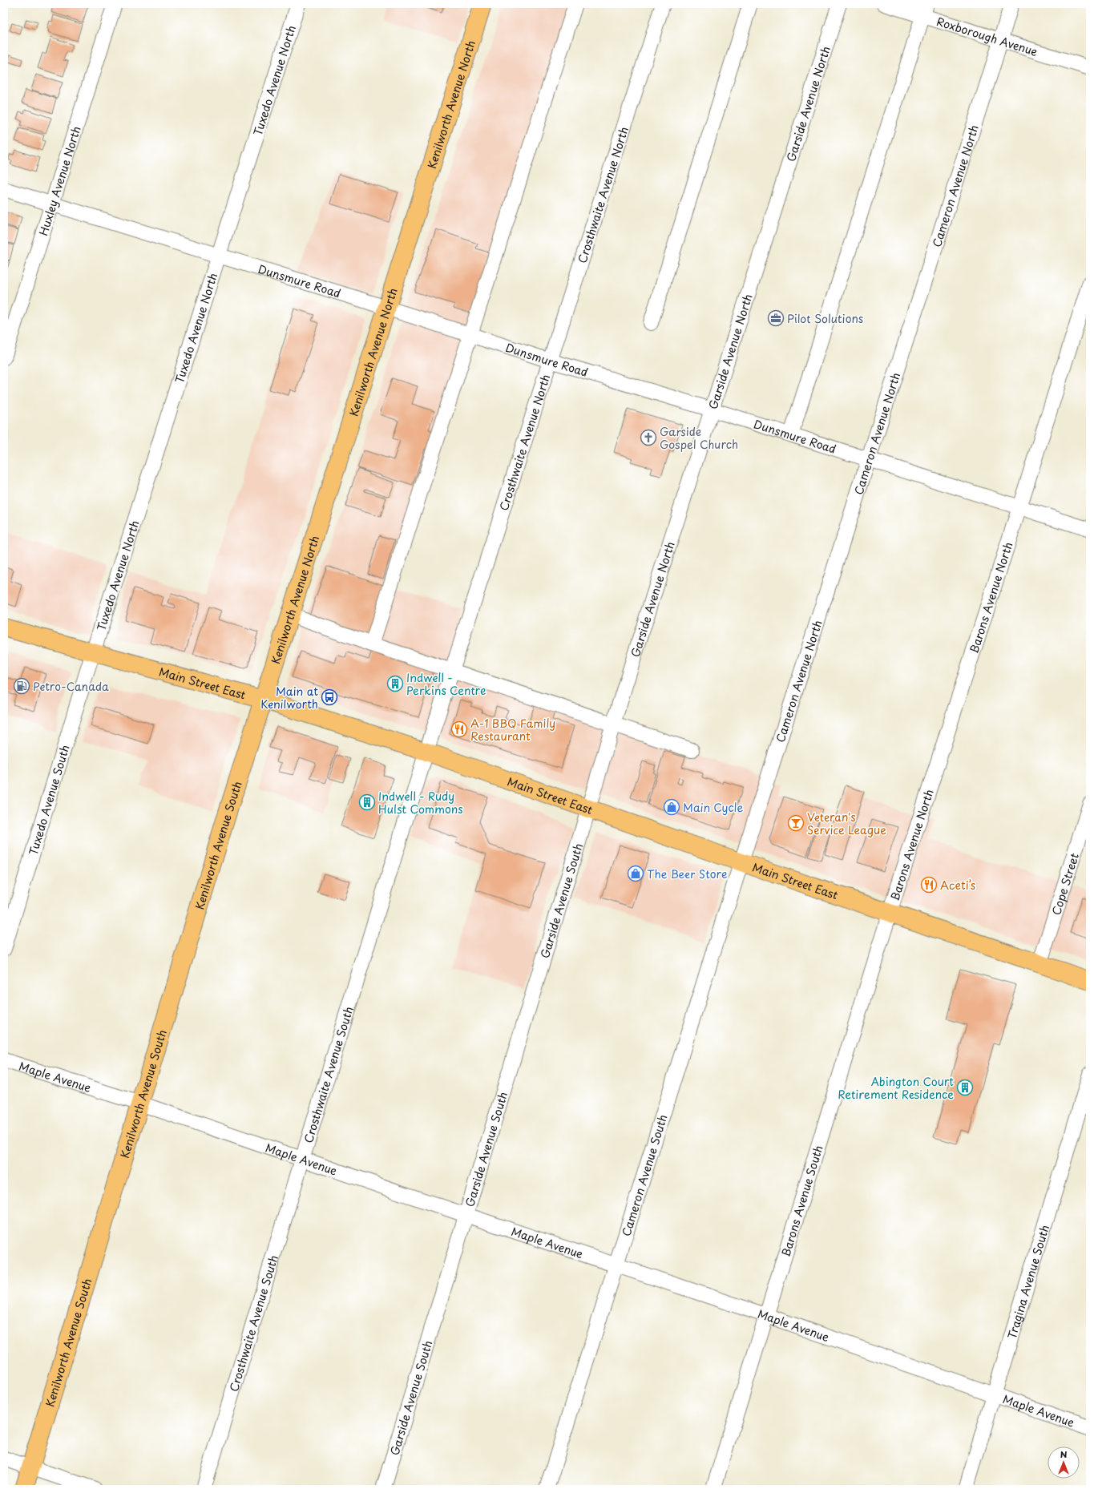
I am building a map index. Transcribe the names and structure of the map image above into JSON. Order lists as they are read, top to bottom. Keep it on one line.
{"streets":{"main road":["Kenilworth Avenue North","Main Street East","Kenilworth Avenue South"],"street":["Roxborough Avenue","Tuxedo Avenue North","Garside Avenue North","Huxley Avenue North","Cameron Avenue North","Crosthwaite Avenue North","Dunsmure Road","Barons Avenue North","Tuxedo Avenue South","Cope Street","Garside Avenue South","Crosthwaite Avenue South","Maple Avenue","Cameron Avenue South","Barons Avenue South","Tragina Avenue South"]},"crossings":[["Roxborough Avenue","Cameron Avenue North"],["Tuxedo Avenue North","Dunsmure Road"],["Tuxedo Avenue North","Main Street East"],["Tuxedo Avenue North","Tuxedo Avenue South"],["Garside Avenue North","Dunsmure Road"],["Garside Avenue North","Main Street East"],["Garside Avenue North","Garside Avenue South"],["Kenilworth Avenue North","Dunsmure Road"],["Kenilworth Avenue North","Main Street East"],["Kenilworth Avenue North","Kenilworth Avenue South"],["Huxley Avenue North","Dunsmure Road"],["Cameron Avenue North","Dunsmure Road"],["Cameron Avenue North","Main Street East"],["Cameron Avenue North","Cameron Avenue South"],["Crosthwaite Avenue North","Dunsmure Road"],["Crosthwaite Avenue North","Main Street East"],["Crosthwaite Avenue North","Crosthwaite Avenue South"],["Dunsmure Road","Barons Avenue North"],["Barons Avenue North","Main Street East"],["Barons Avenue North","Barons Avenue South"],["Main Street East","Tuxedo Avenue South"],["Main Street East","Kenilworth Avenue South"],["Main Street East","Cope Street"],["Main Street East","Garside Avenue South"],["Main Street East","Crosthwaite Avenue South"],["Main Street East","Cameron Avenue South"],["Main Street East","Barons Avenue South"],["Kenilworth Avenue South","Maple Avenue"],["Garside Avenue South","Maple Avenue"],["Crosthwaite Avenue South","Maple Avenue"],["Maple Avenue","Cameron Avenue South"],["Maple Avenue","Barons Avenue South"],["Maple Avenue","Tragina Avenue South"]],"places":{"office":["Pilot Solutions"],"church":["Garside Gospel Church"],"building":["Indwell - Perkins Centre","Indwell - Rudy Hulst Commons","Abington Court Retirement Residence"],"fuel station":["Petro-Canada"],"bus stop":["Main at Kenilworth"],"restaurant":["A-1 BBQ Family Restaurant","Aceti’s"],"shop":["Main Cycle","The Beer Store"],"bar":["Veteran's Service League"]},"north":"top"}
